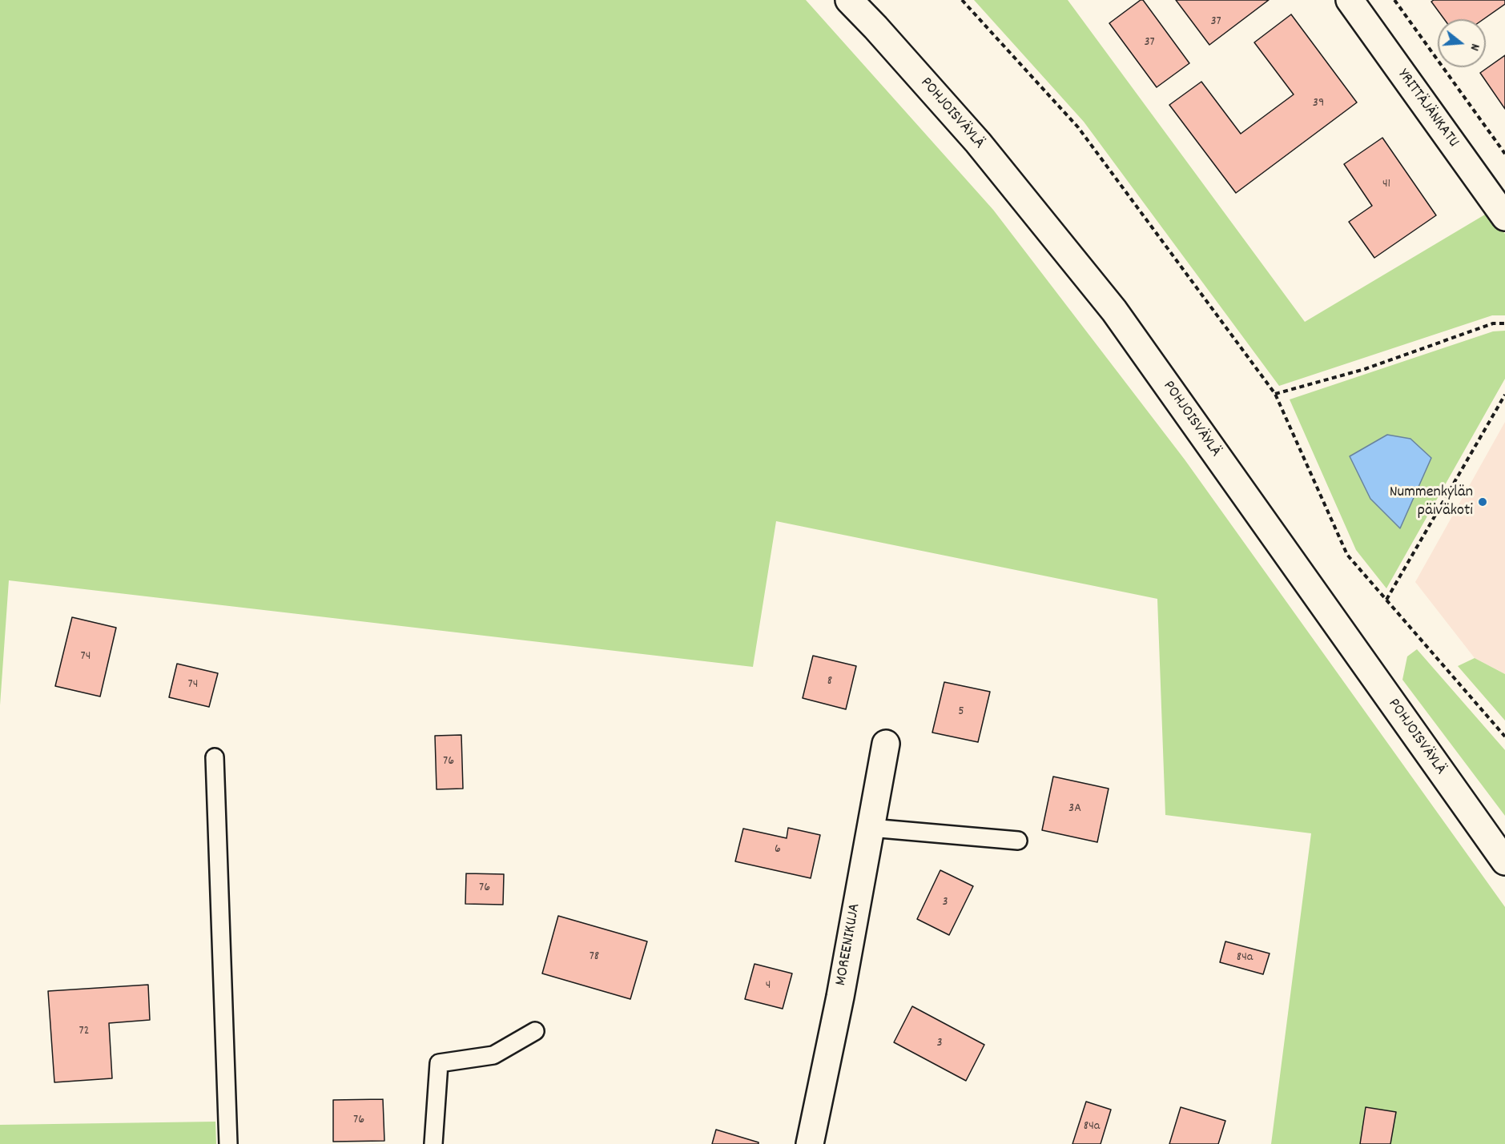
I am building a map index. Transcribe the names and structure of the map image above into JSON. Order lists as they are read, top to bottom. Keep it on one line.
{"streets":{"street":["YRITTÄJÄNKATU","POHJOISVÄYLÄ","MOREENIKUJA"]},"places":["Nummenkylän päiväkoti"],"house_numbers":["37","37","39","41","74","8","74","5","76","3A","6","76","3","78","84a","4","72","3","76","84a"],"north":"right"}
